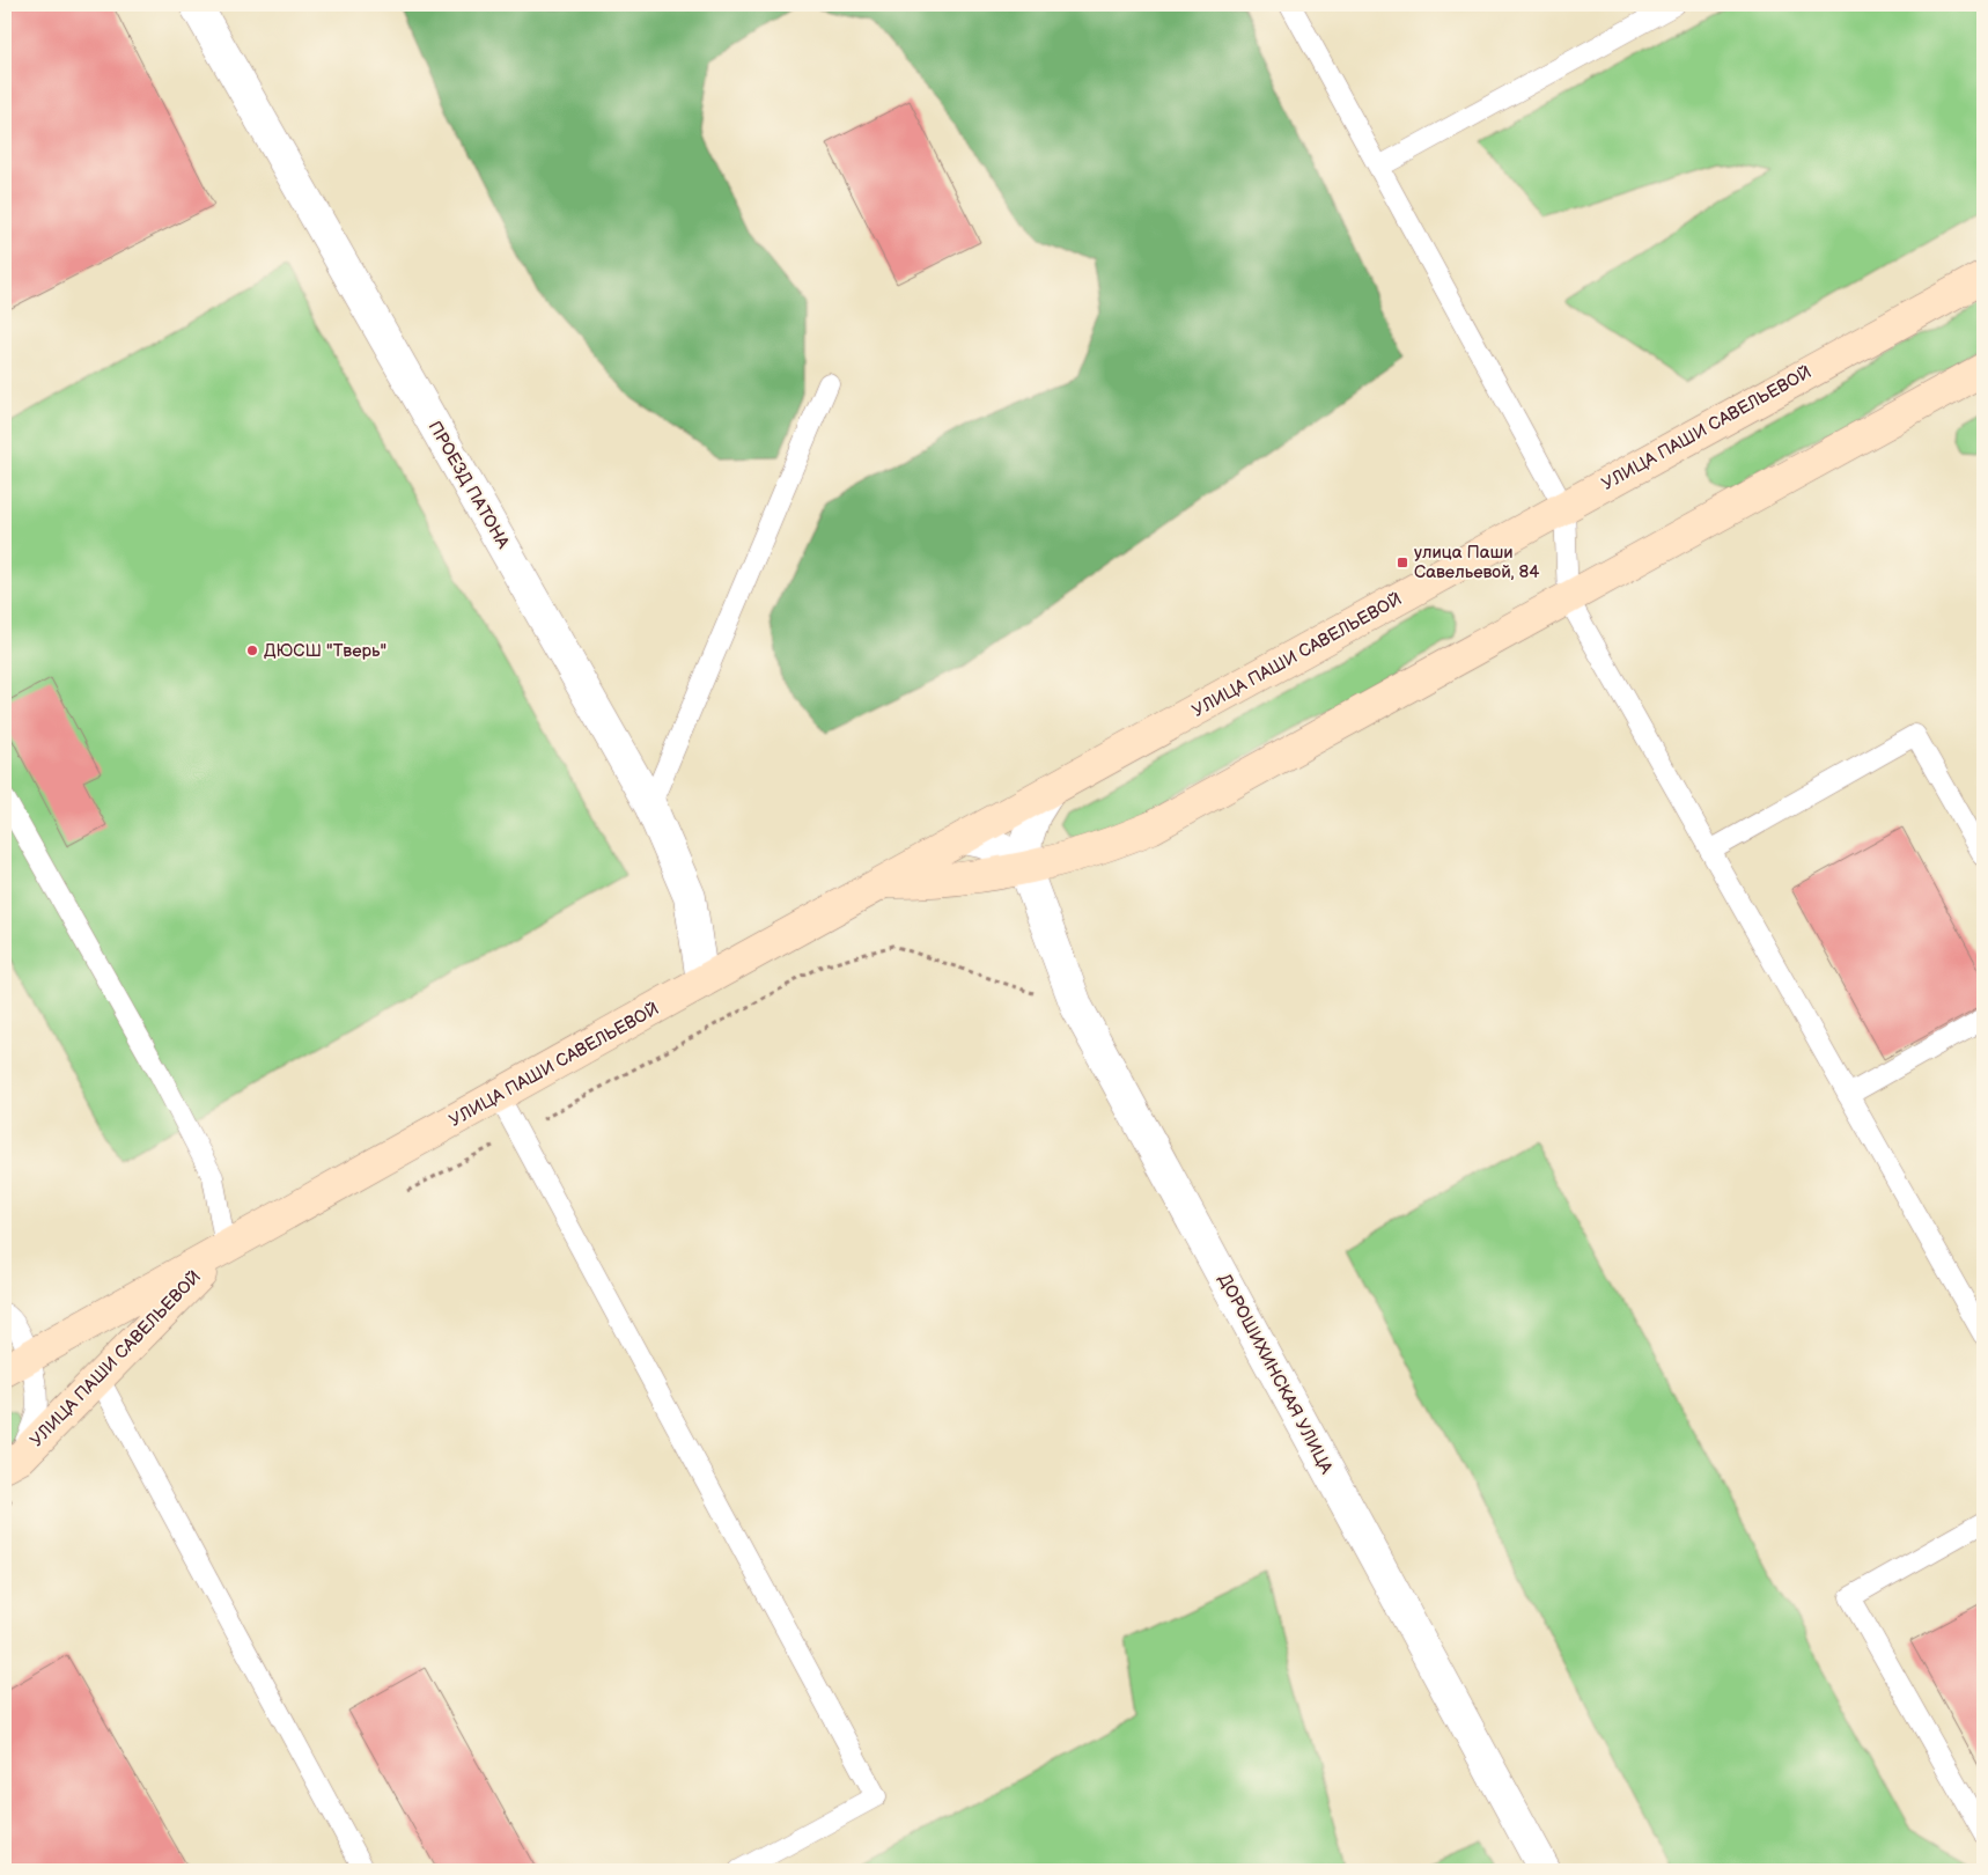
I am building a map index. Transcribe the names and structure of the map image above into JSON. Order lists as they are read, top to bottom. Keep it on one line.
{"streets":{"street":["УЛИЦА ПАШИ САВЕЛЬЕВОЙ","ПРОЕЗД ПАТОНА","ДОРОШИХИНСКАЯ УЛИЦА"]},"crossings":[["УЛИЦА ПАШИ САВЕЛЬЕВОЙ","ПРОЕЗД ПАТОНА"],["УЛИЦА ПАШИ САВЕЛЬЕВОЙ","ДОРОШИХИНСКАЯ УЛИЦА"]],"places":{"transit":["улица Паши Савельевой, 84"],"other":["ДЮСШ \"Тверь\""]}}
